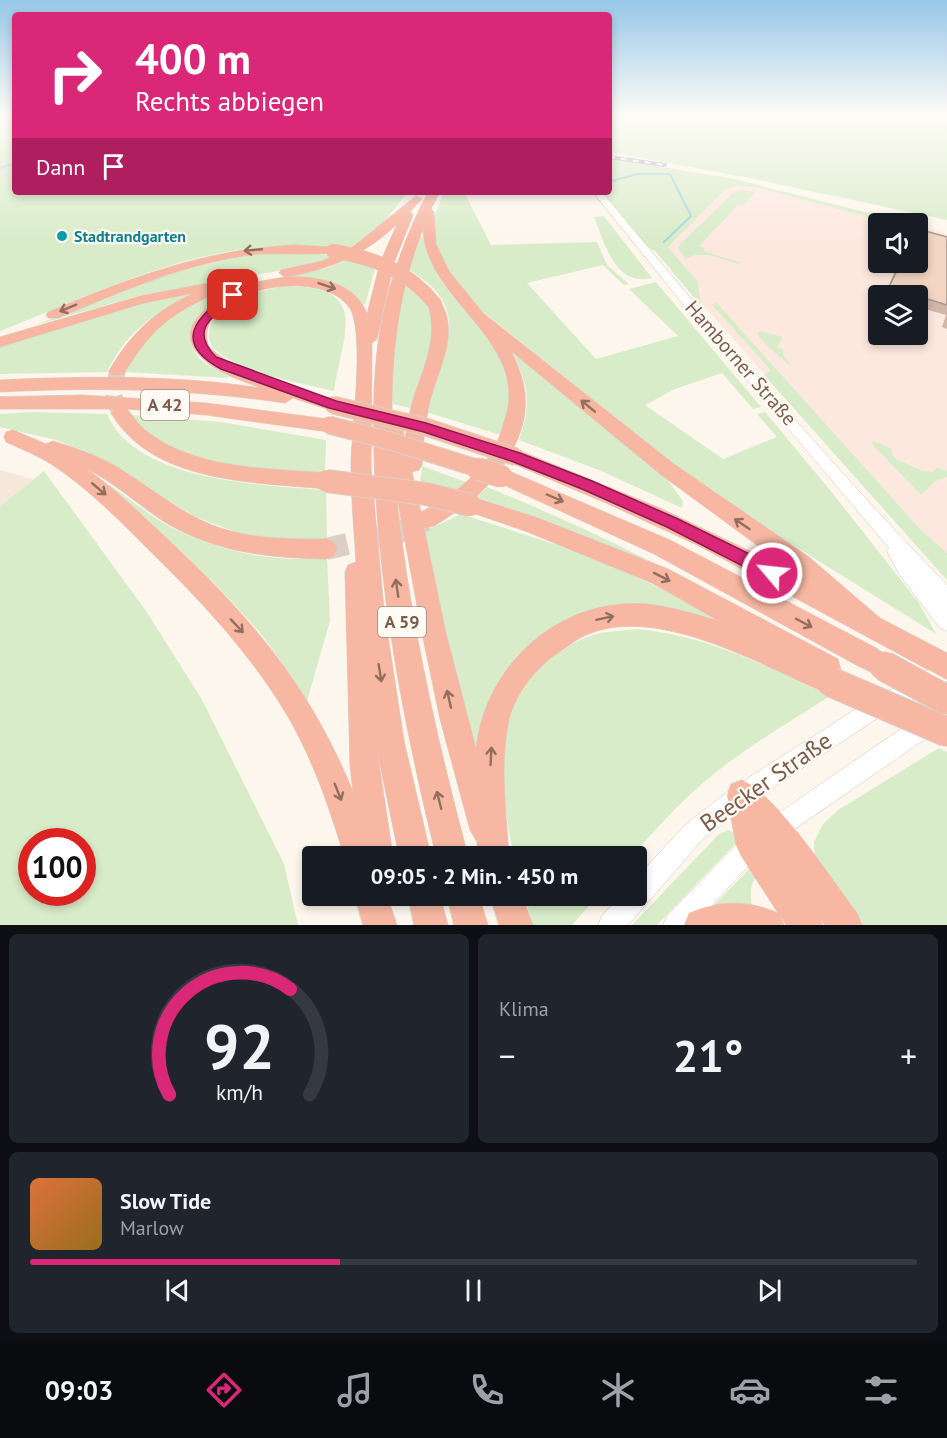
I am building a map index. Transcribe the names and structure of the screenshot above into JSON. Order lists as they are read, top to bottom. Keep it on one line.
{"streets":{"highway":["A 42","A 59"],"street":["Hamborner Straße","Beecker Straße"]},"crossings":[["A 42","Beecker Straße"]],"places":["Stadtrandgarten"],"page":{"turn":["400 m","Rechts abbiegen"],"then":"Dann","limit":"100","trip":"09:05 · 2 Min. · 450 m","tile":"Klima","heat":["−","21°","+"],"song":["Slow Tide","Marlow"],"tabs":"09:03","gauge":["92","km/h"]}}
